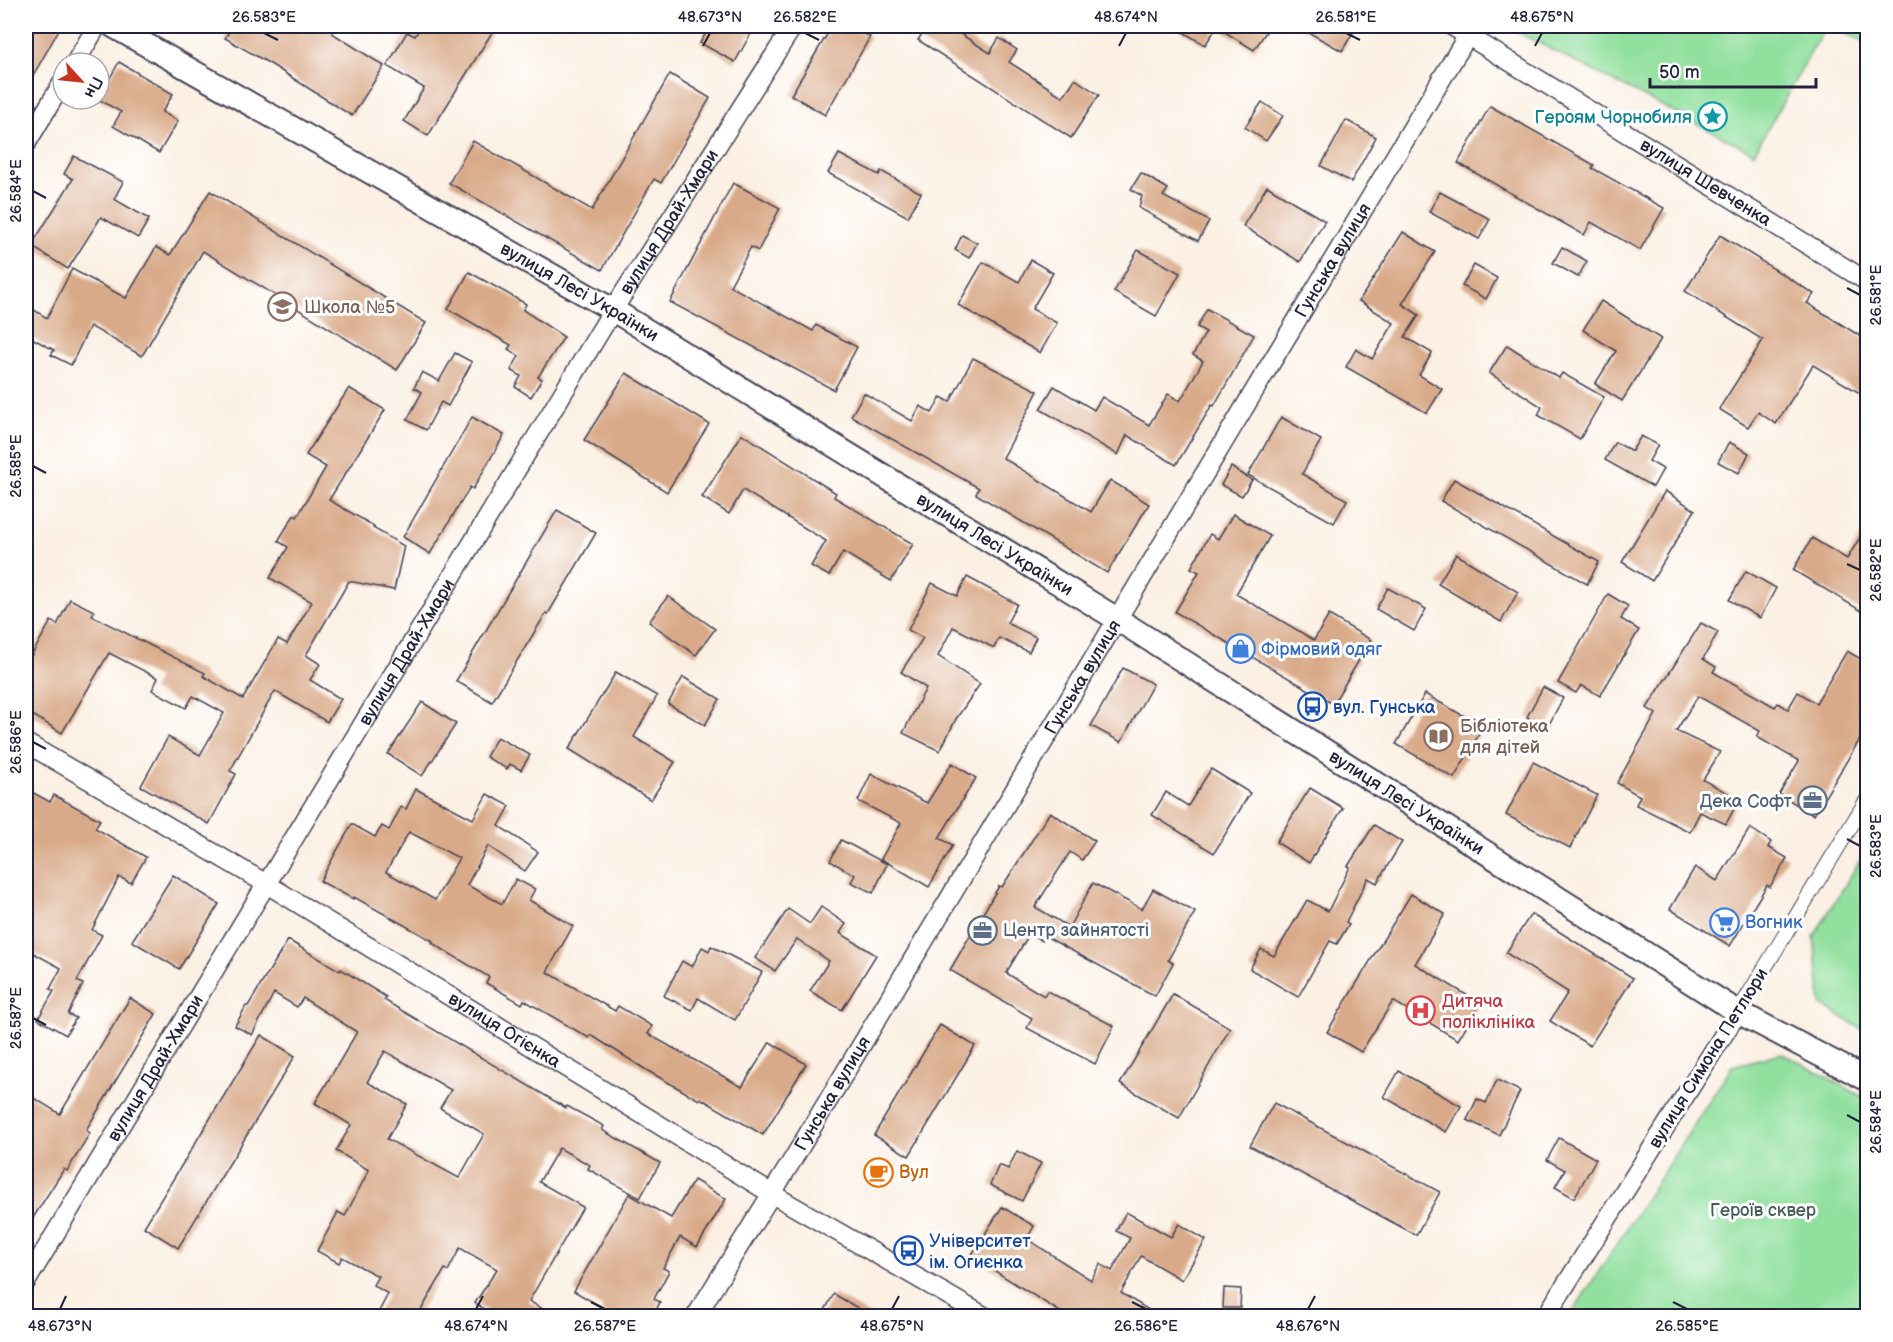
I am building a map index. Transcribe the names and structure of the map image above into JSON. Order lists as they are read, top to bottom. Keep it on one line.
{"streets":{"street":["вулиця Шевченка","вулиця Драй-Хмари","Гунська вулиця","вулиця Лесі Українки","вулиця Огієнка","вулиця Симона Петлюри"]},"crossings":[["вулиця Шевченка","Гунська вулиця"],["вулиця Драй-Хмари","вулиця Лесі Українки"],["вулиця Драй-Хмари","вулиця Огієнка"],["Гунська вулиця","вулиця Лесі Українки"],["Гунська вулиця","вулиця Огієнка"],["вулиця Лесі Українки","вулиця Симона Петлюри"]],"parks":["Героїв сквер"],"places":{"place":["Героям Чорнобиля"],"school or university":["Школа №5"],"shop":["Фірмовий одяг"],"bus stop":["вул. Гунська","Університет ім. Огиєнка"],"library":["Бібліотека для дітей"],"office":["Дека Софт","Центр зайнятості"],"supermarket":["Вогник"],"hospital":["Дитяча поліклініка"],"cafe":["Вул"]},"scale_bar":"50 m","north":"bottom right","coordinates":["26.583°E","48.673°N","26.582°E","48.674°N","26.581°E","48.675°N","26.584°E","26.585°E","26.586°E","26.587°E","48.676°N"]}
